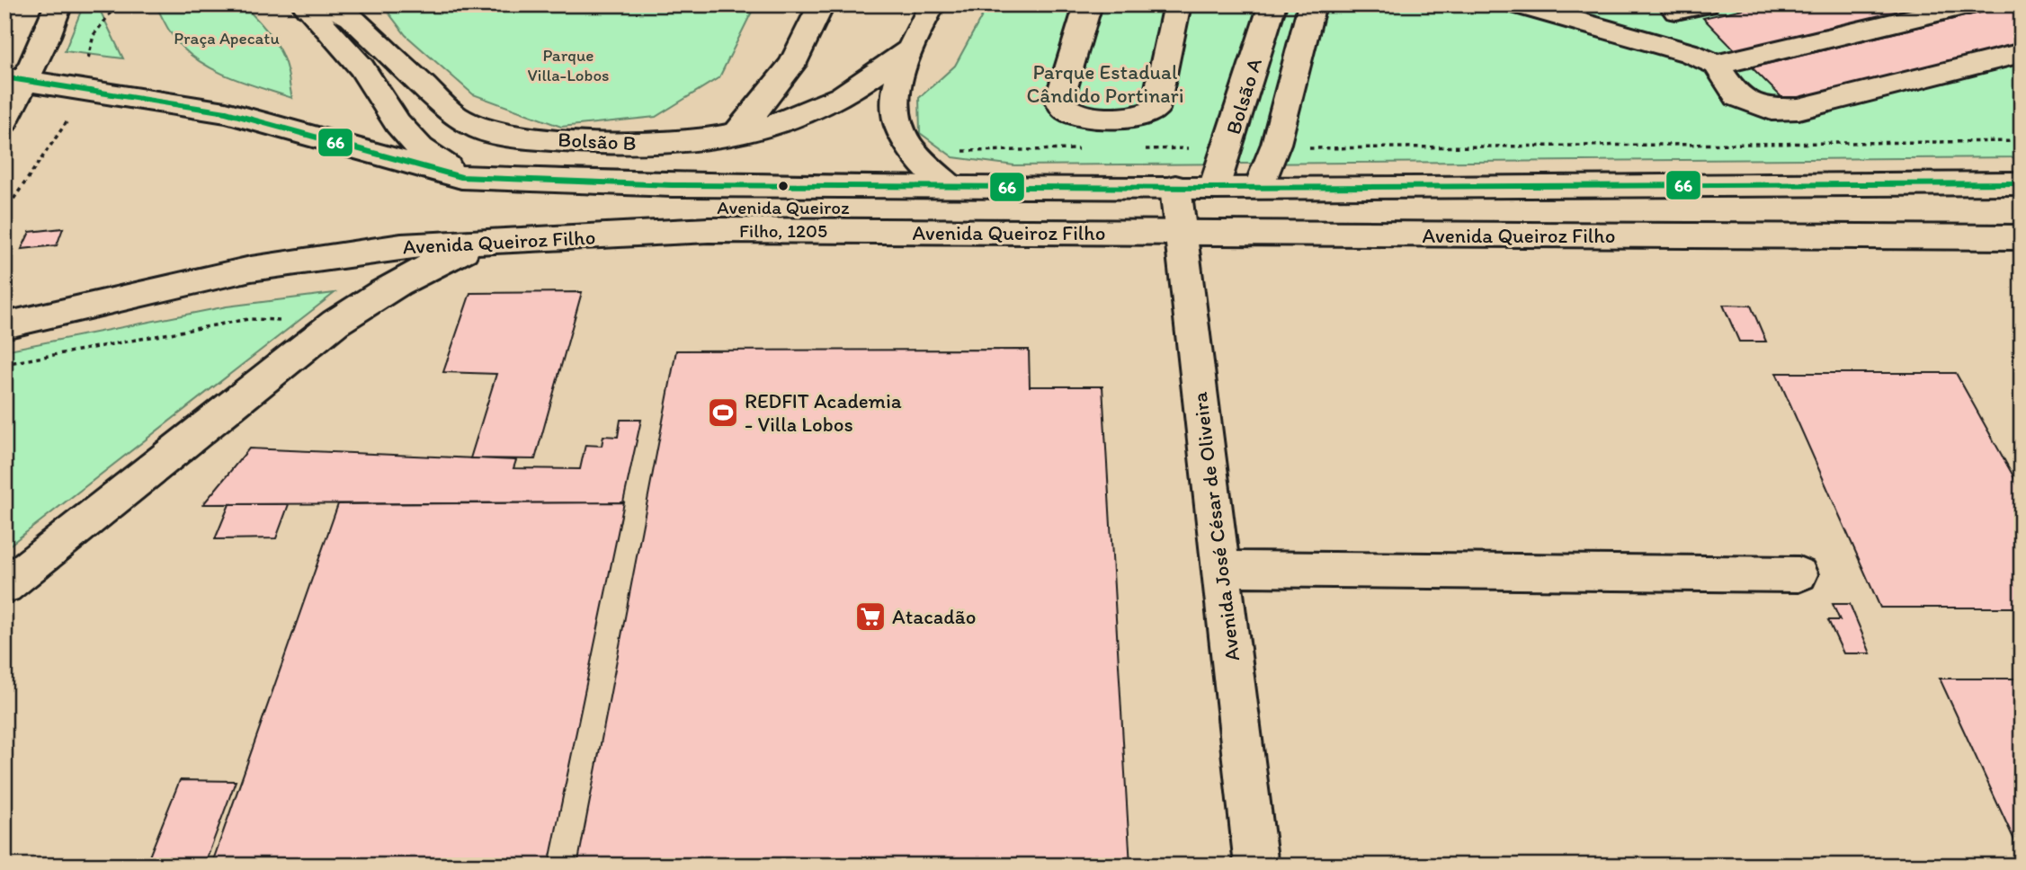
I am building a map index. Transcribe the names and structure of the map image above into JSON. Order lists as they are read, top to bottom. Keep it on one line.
{"streets":{"main road":["Bolsão A","Bolsão B","Avenida Queiroz Filho","Avenida José César de Oliveira"]},"crossings":[["Avenida Queiroz Filho","Avenida José César de Oliveira"]],"parks":["Praça Apecatu","Parque Villa-Lobos","Parque Estadual Cândido Portinari"],"places":{"other":["Avenida Queiroz Filho, 1205"],"sports":["REDFIT Academia - Villa Lobos"],"supermarket":["Atacadão"]},"lines":["transit line 66"]}
